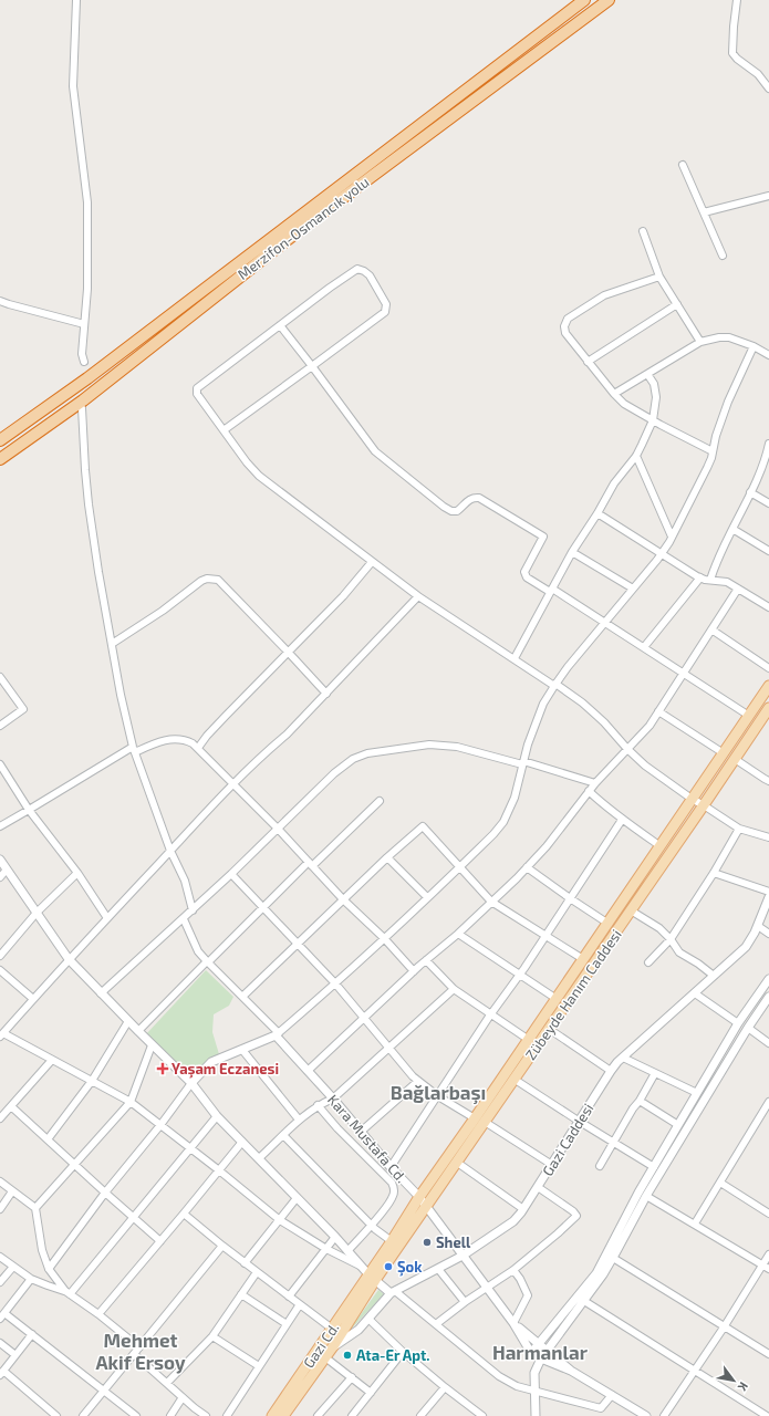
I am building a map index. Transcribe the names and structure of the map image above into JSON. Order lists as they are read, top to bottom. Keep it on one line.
{"streets":{"highway":["Merzifon-Osmancık yolu"],"main road":["Zübeyde Hanım Caddesi","Gazi Cd."],"street":["Kara Mustafa Cd.","Gazi Caddesi"]},"crossings":[["Zübeyde Hanım Caddesi","Kara Mustafa Cd."],["Zübeyde Hanım Caddesi","Gazi Cd."],["Kara Mustafa Cd.","Gazi Caddesi"],["Gazi Caddesi","Gazi Cd."]],"districts":["Bağlarbaşı","Mehmet Akif Ersoy","Harmanlar"],"places":{"health":["Yaşam Eczanesi"],"other":["Shell","Şok","Ata-Er Apt."]},"north":"bottom right"}
